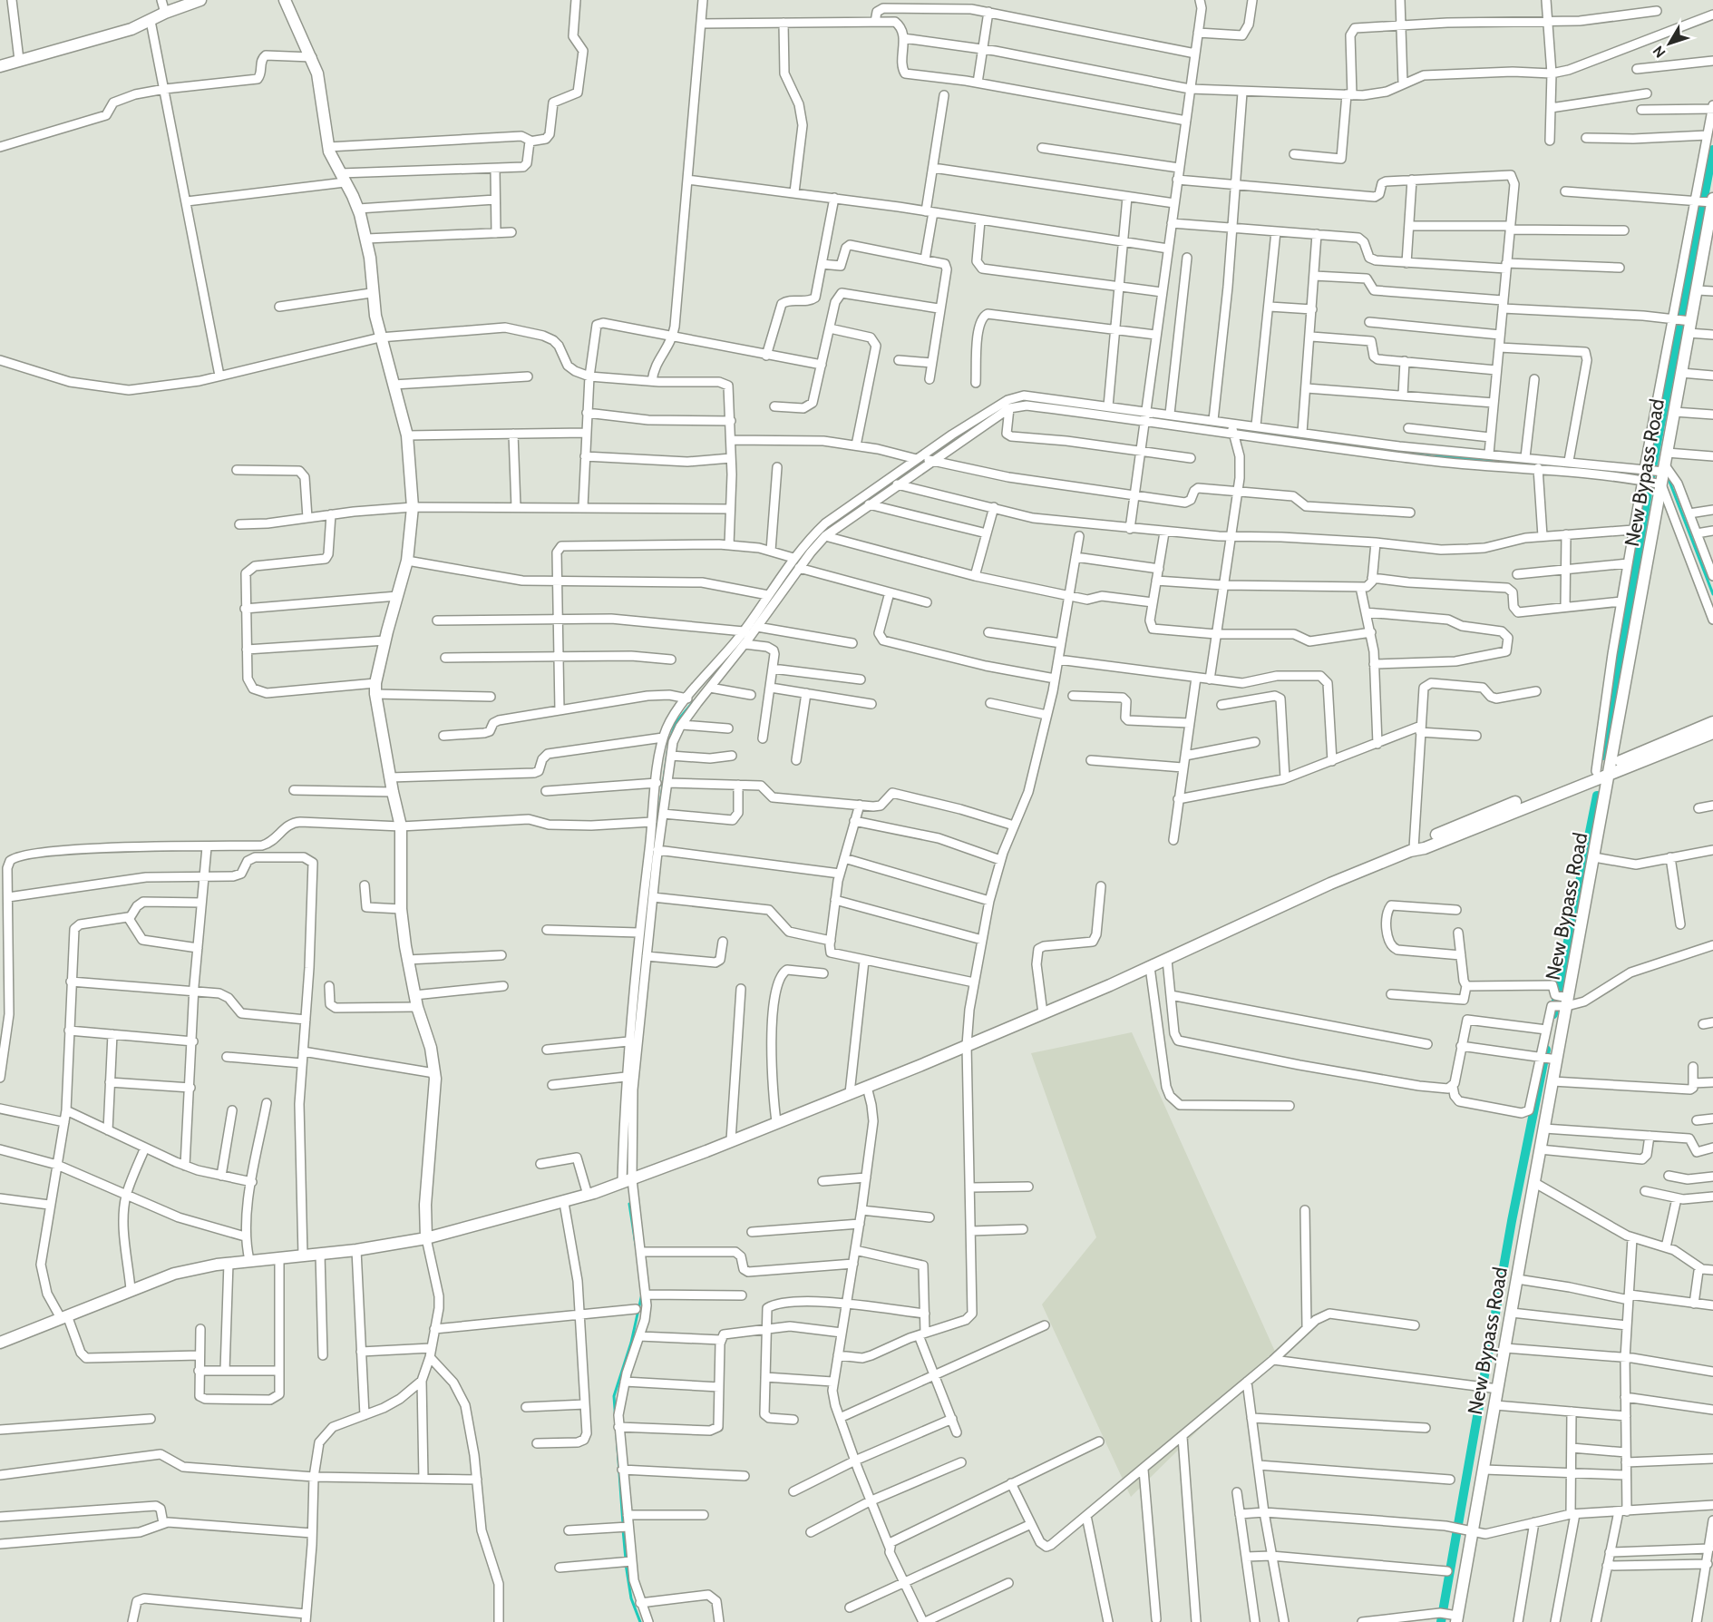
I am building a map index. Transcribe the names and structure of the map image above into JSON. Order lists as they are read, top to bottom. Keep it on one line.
{"streets":{"street":["New Bypass Road"]},"north":"bottom left"}
